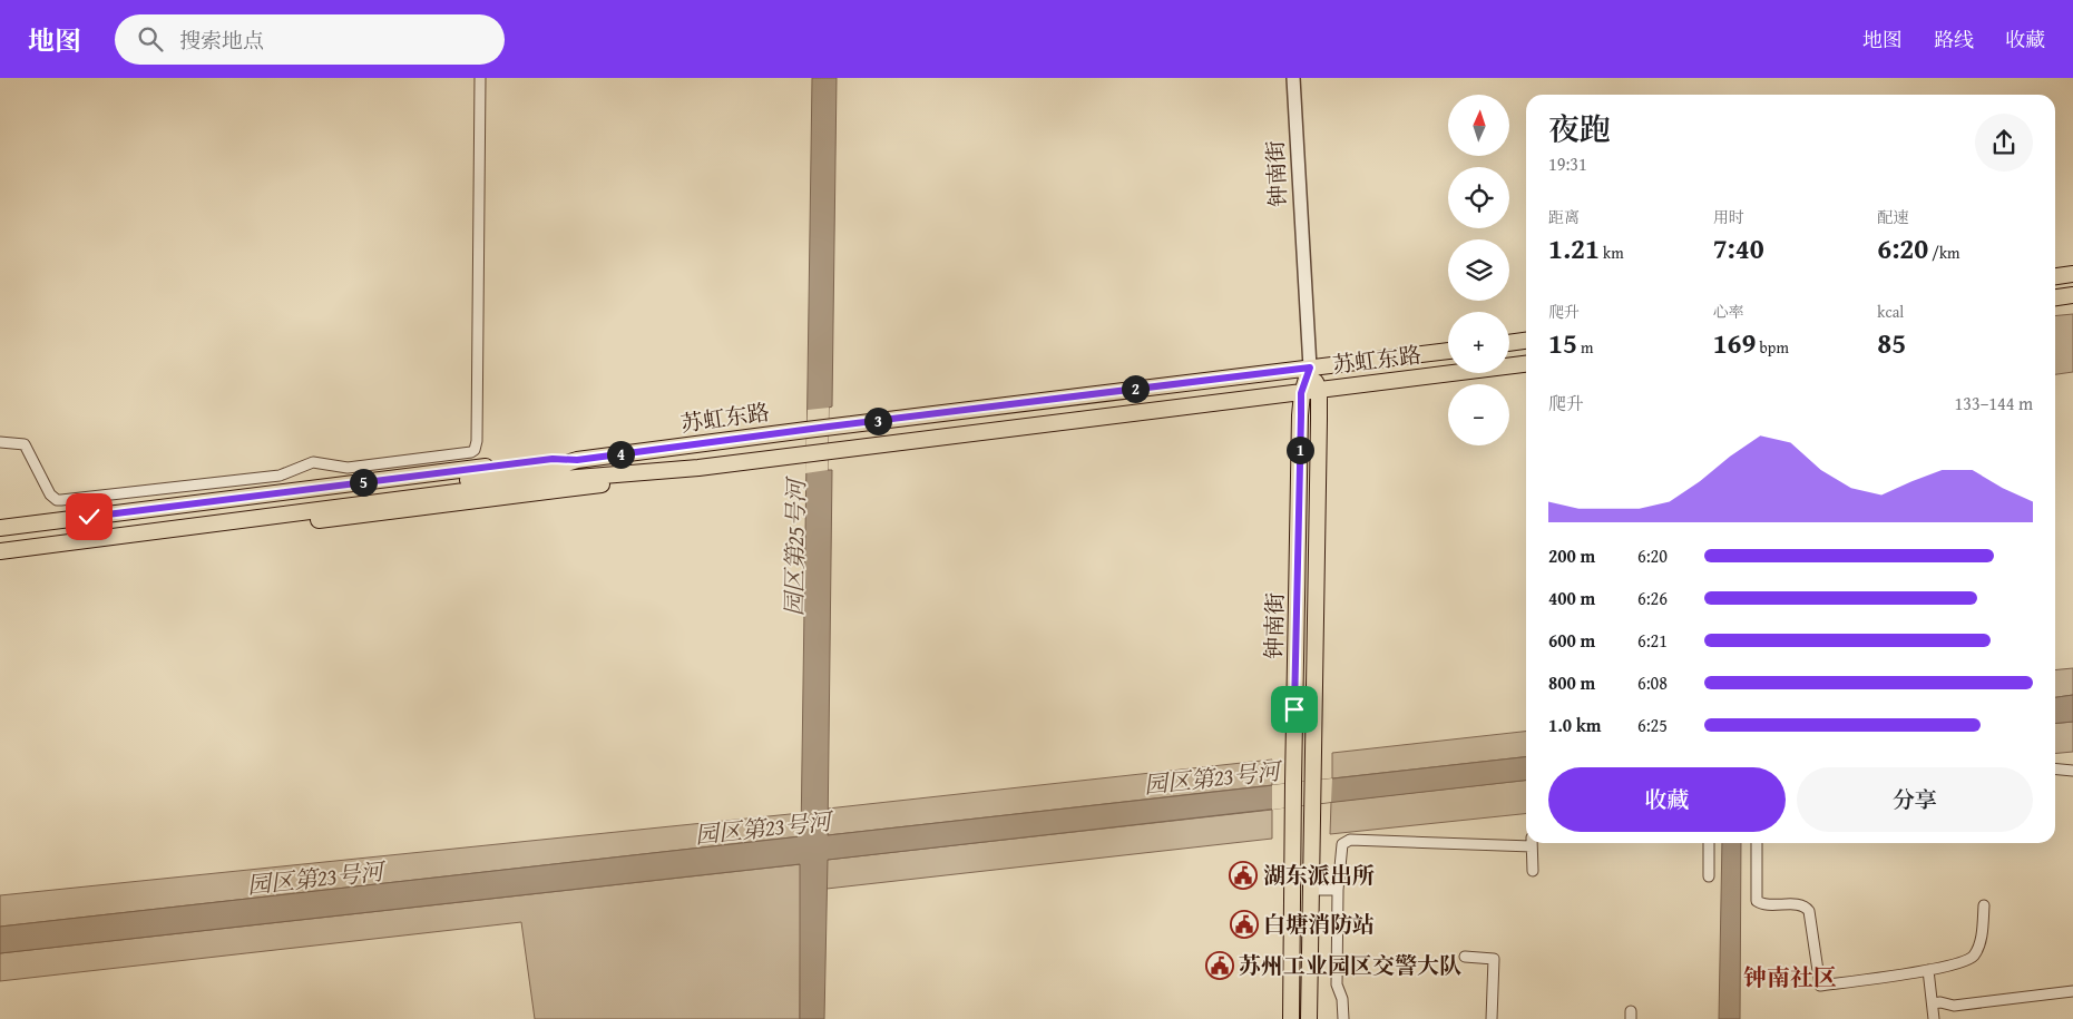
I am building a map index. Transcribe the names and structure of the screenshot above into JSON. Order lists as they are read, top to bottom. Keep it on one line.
{"streets":{"main road":["钟南街","苏虹东路"]},"crossings":[["钟南街","苏虹东路"]],"districts":["钟南社区"],"water":["园区第25号河","园区第23号河"],"places":{"public building":["湖东派出所","白塘消防站","苏州工业园区交警大队"]},"north":"top","page":{"header":"地图","search":"搜索地点","nav":["地图","路线","收藏"],"map_buttons":["+","−"],"heading":["夜跑","19:31"],"stats":[["距离","1.21 km"],["用时","7:40"],["配速","6:20 /km"],["爬升","15 m"],["心率","169 bpm"],["kcal","85"]],"pins":["2","3","1","4","5"],"chart":["爬升","133–144 m"],"list":[{"name":"200 m","note":"6:20"},{"name":"400 m","note":"6:26"},{"name":"600 m","note":"6:21"},{"name":"800 m","note":"6:08"},{"name":"1.0 km","note":"6:25"}],"buttons":["收藏","分享"]}}
